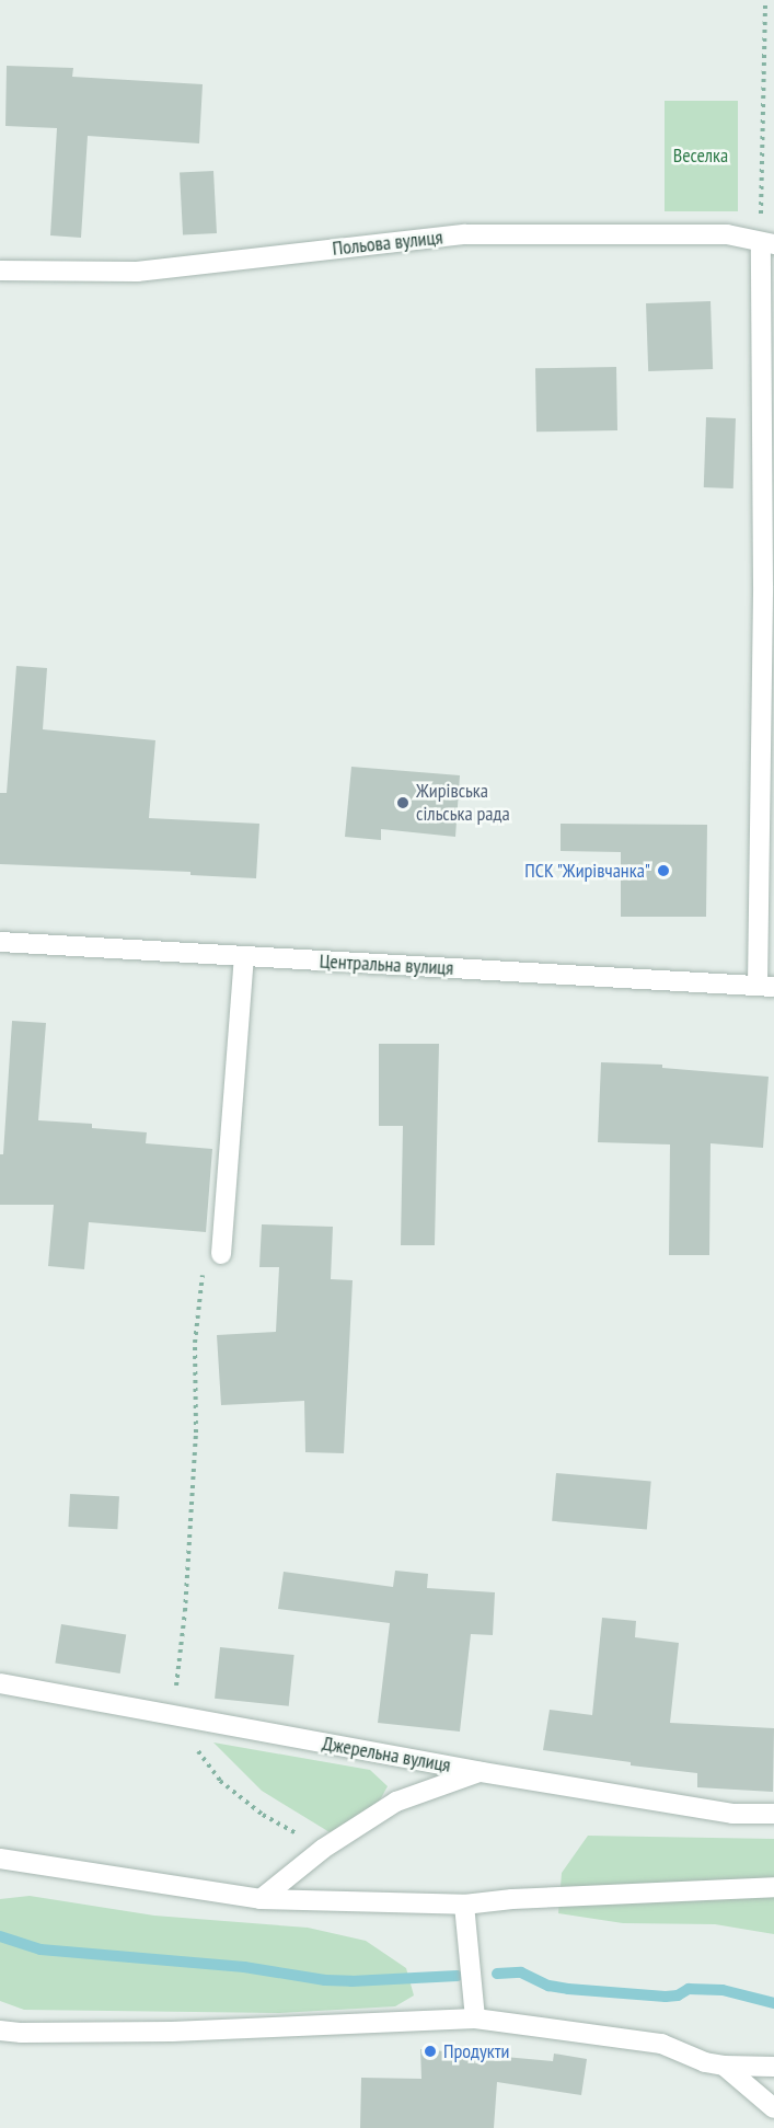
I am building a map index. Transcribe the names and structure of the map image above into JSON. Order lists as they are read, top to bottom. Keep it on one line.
{"streets":{"street":["Польова вулиця","Центральна вулиця","Джерельна вулиця"]},"parks":["Веселка"],"places":["Жирівська сільська рада","ПСК \"Жирівчанка\"","Продукти"]}
